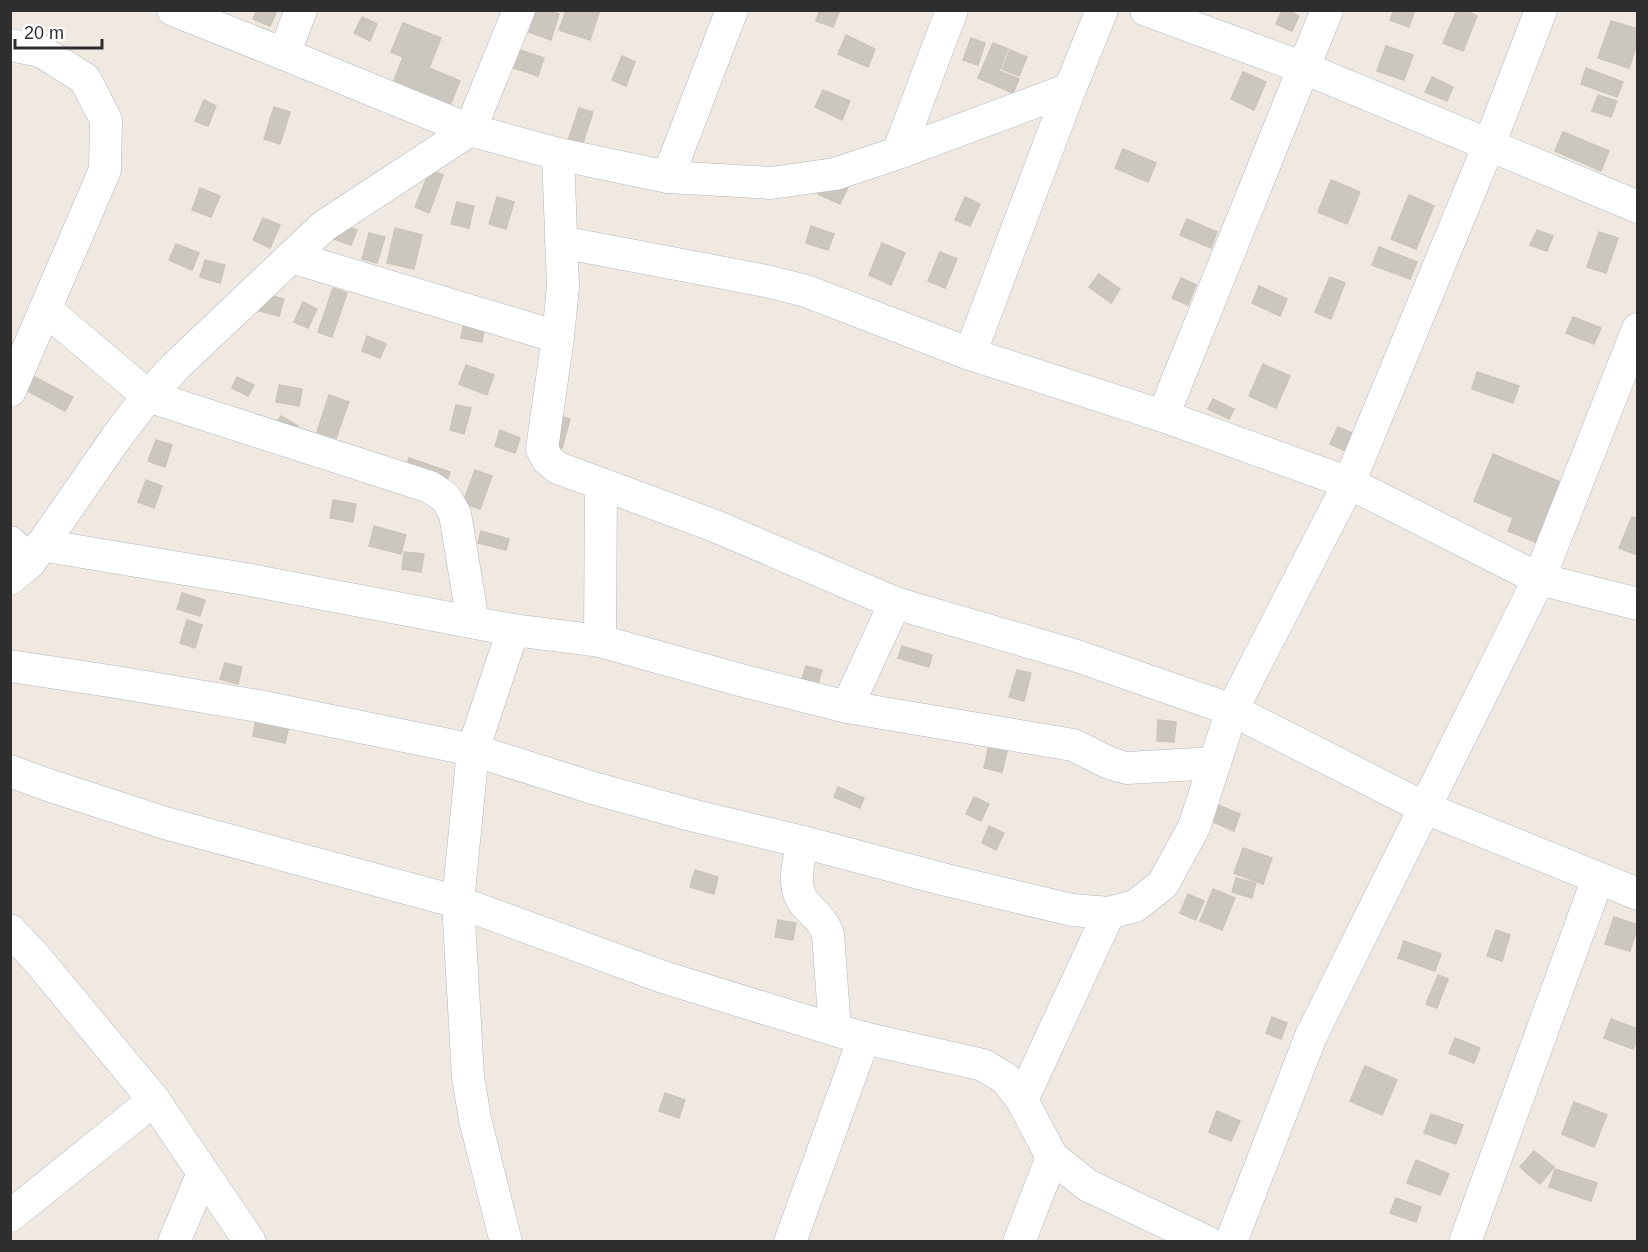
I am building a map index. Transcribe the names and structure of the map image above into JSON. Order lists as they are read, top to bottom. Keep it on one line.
{"scale_bar":"20 m"}
